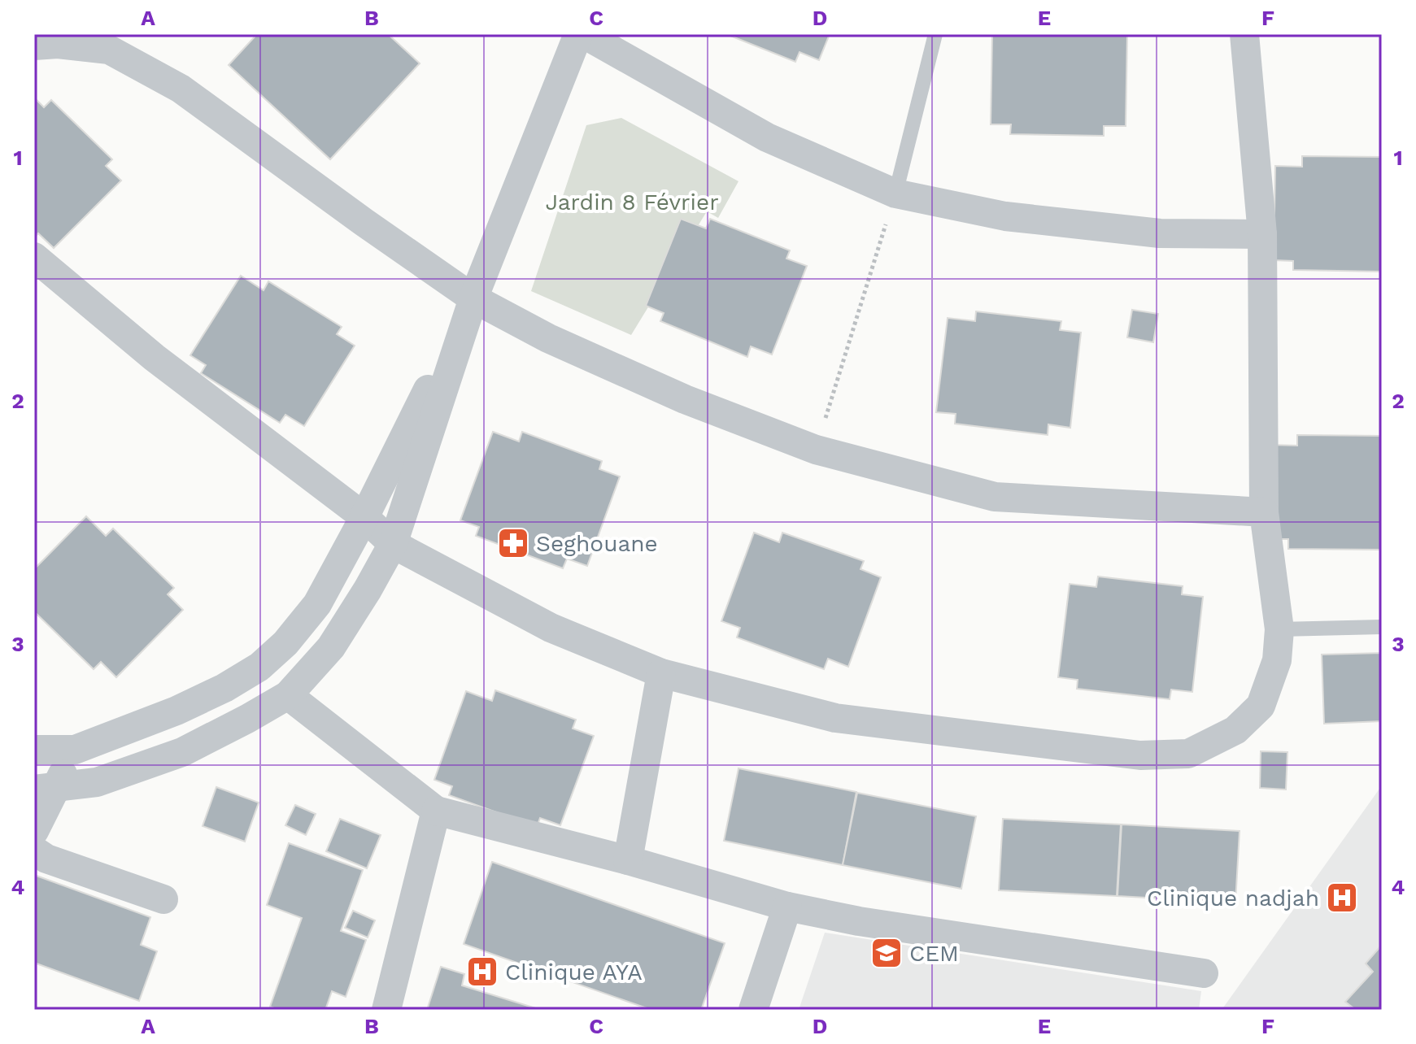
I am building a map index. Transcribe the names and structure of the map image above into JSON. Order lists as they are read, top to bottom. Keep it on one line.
{"parks":["Jardin 8 Février"],"places":{"pharmacy":["Seghouane"],"hospital":["Clinique nadjah","Clinique AYA"],"school or university":["CEM"]},"grid":{"columns":["A","B","C","D","E","F"],"rows":["1","2","3","4"]}}
